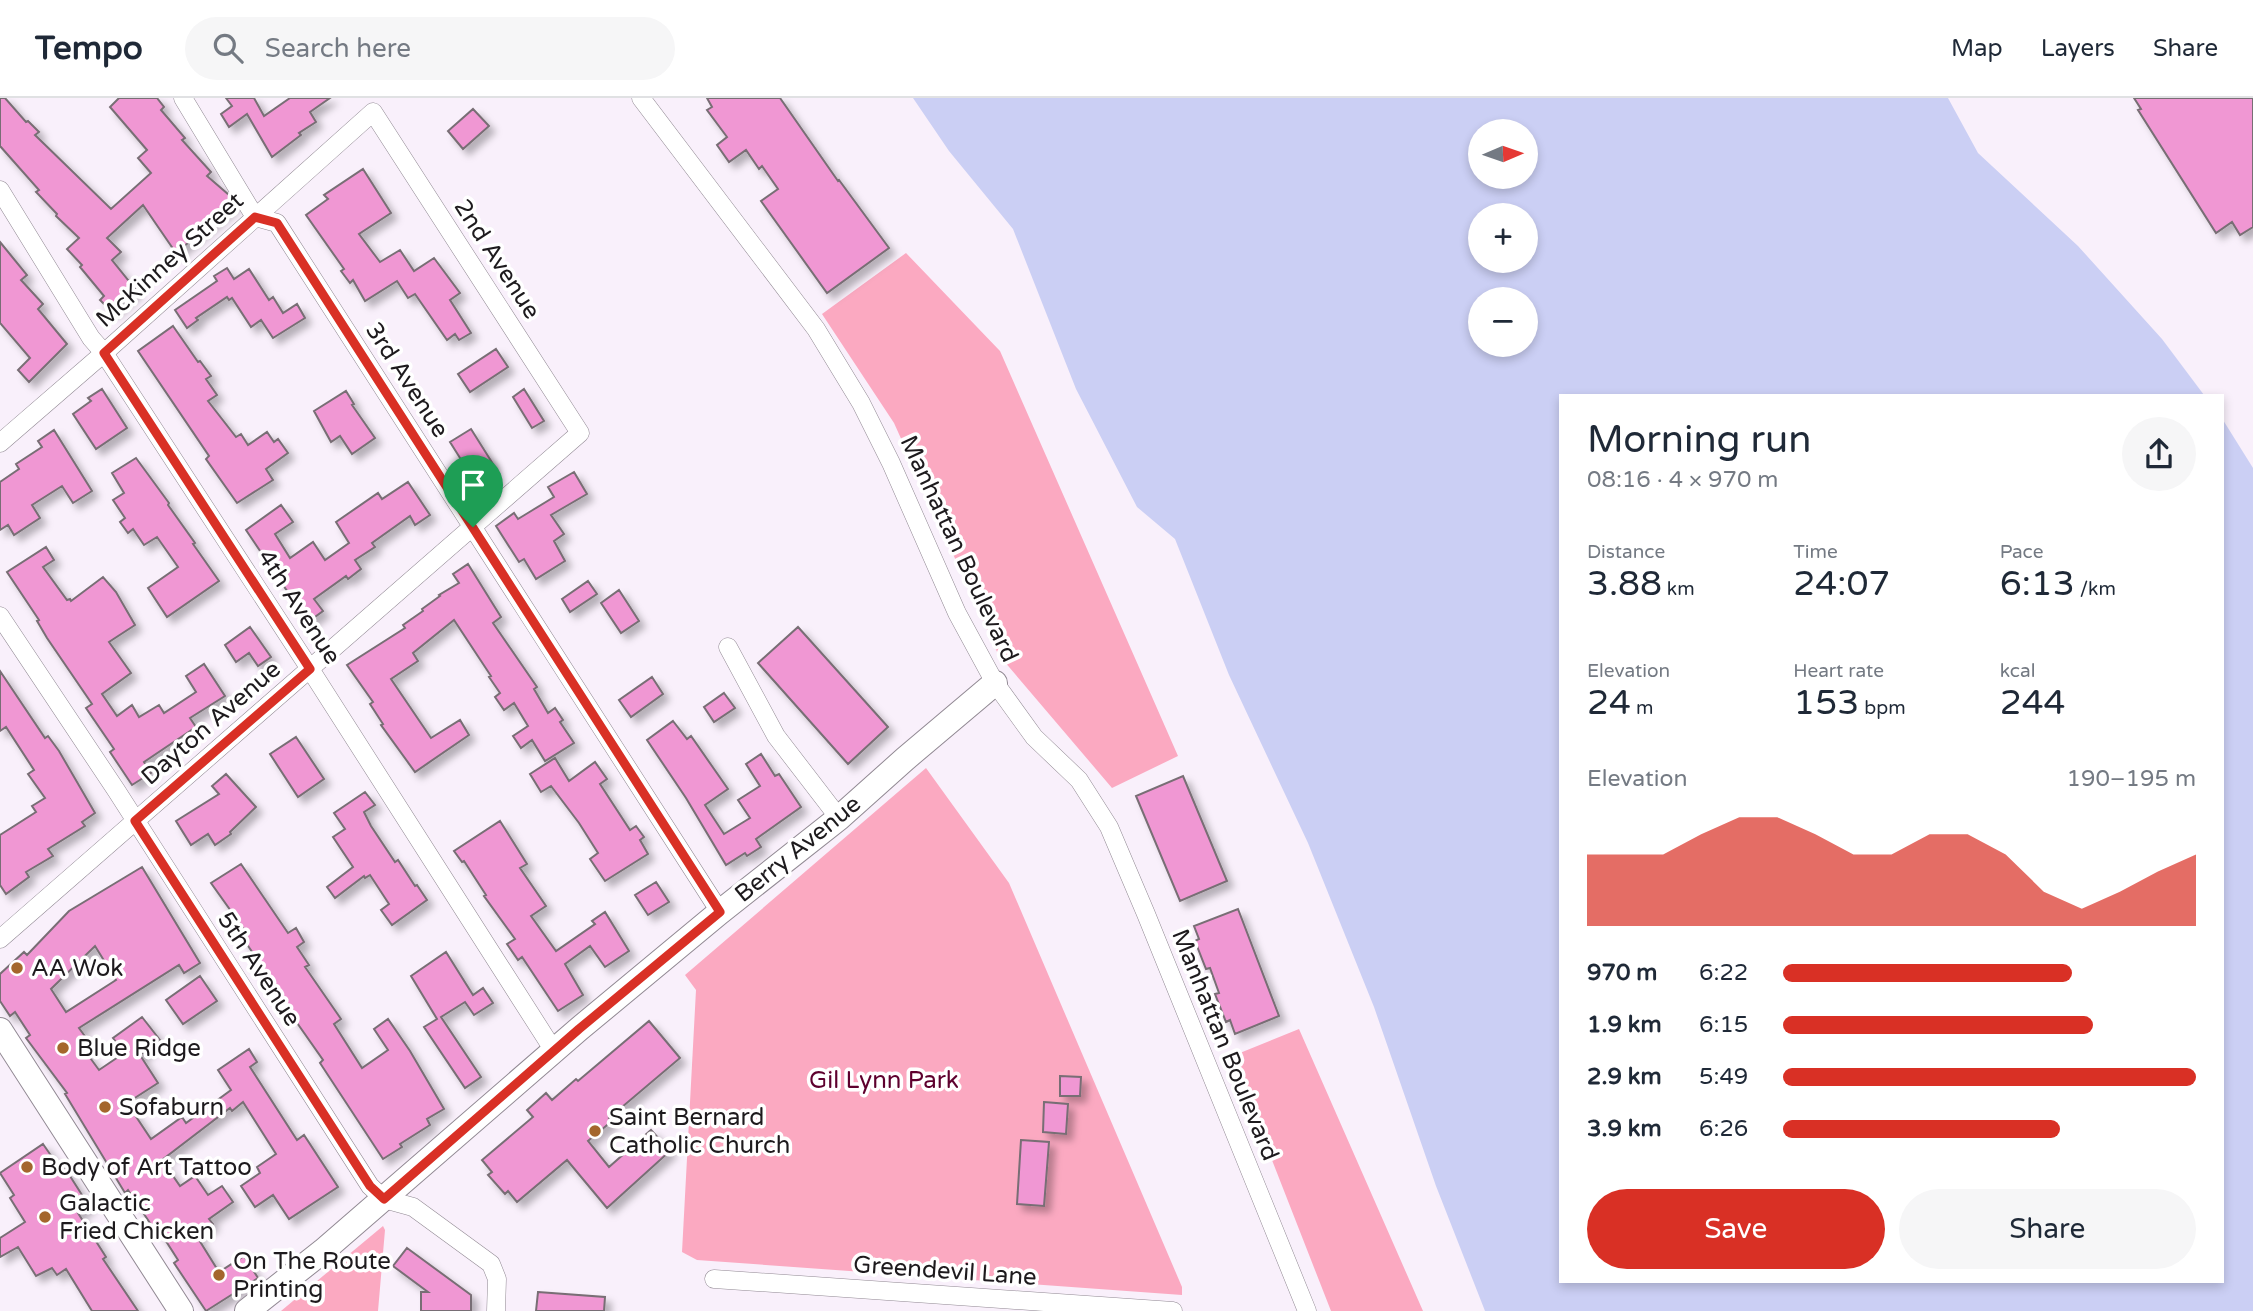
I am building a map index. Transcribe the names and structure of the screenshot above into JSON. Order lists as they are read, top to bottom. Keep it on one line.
{"streets":{"street":["2nd Avenue","McKinney Street","3rd Avenue","Manhattan Boulevard","4th Avenue","Dayton Avenue","Berry Avenue","5th Avenue","Greendevil Lane"]},"crossings":[["2nd Avenue","McKinney Street"],["2nd Avenue","Dayton Avenue"],["McKinney Street","3rd Avenue"],["McKinney Street","4th Avenue"],["3rd Avenue","Dayton Avenue"],["3rd Avenue","Berry Avenue"],["Manhattan Boulevard","Berry Avenue"],["4th Avenue","Dayton Avenue"],["4th Avenue","Berry Avenue"],["Dayton Avenue","5th Avenue"],["Berry Avenue","5th Avenue"]],"parks":["Gil Lynn Park"],"places":["AA Wok","Blue Ridge","Sofaburn","Saint Bernard Catholic Church","Body of Art Tattoo","Galactic Fried Chicken","On The Route Printing"],"north":"right","page":{"header":"Tempo","search":"Search here","nav":["Map","Layers","Share"],"map_buttons":["+","−"],"heading":["Morning run","08:16 · 4 × 970 m"],"stats":[["Distance","3.88 km"],["Time","24:07"],["Pace","6:13 /km"],["Elevation","24 m"],["Heart rate","153 bpm"],["kcal","244"]],"chart":["Elevation","190–195 m"],"list":[{"name":"970 m","note":"6:22"},{"name":"1.9 km","note":"6:15"},{"name":"2.9 km","note":"5:49"},{"name":"3.9 km","note":"6:26"}],"buttons":["Save","Share"]}}
